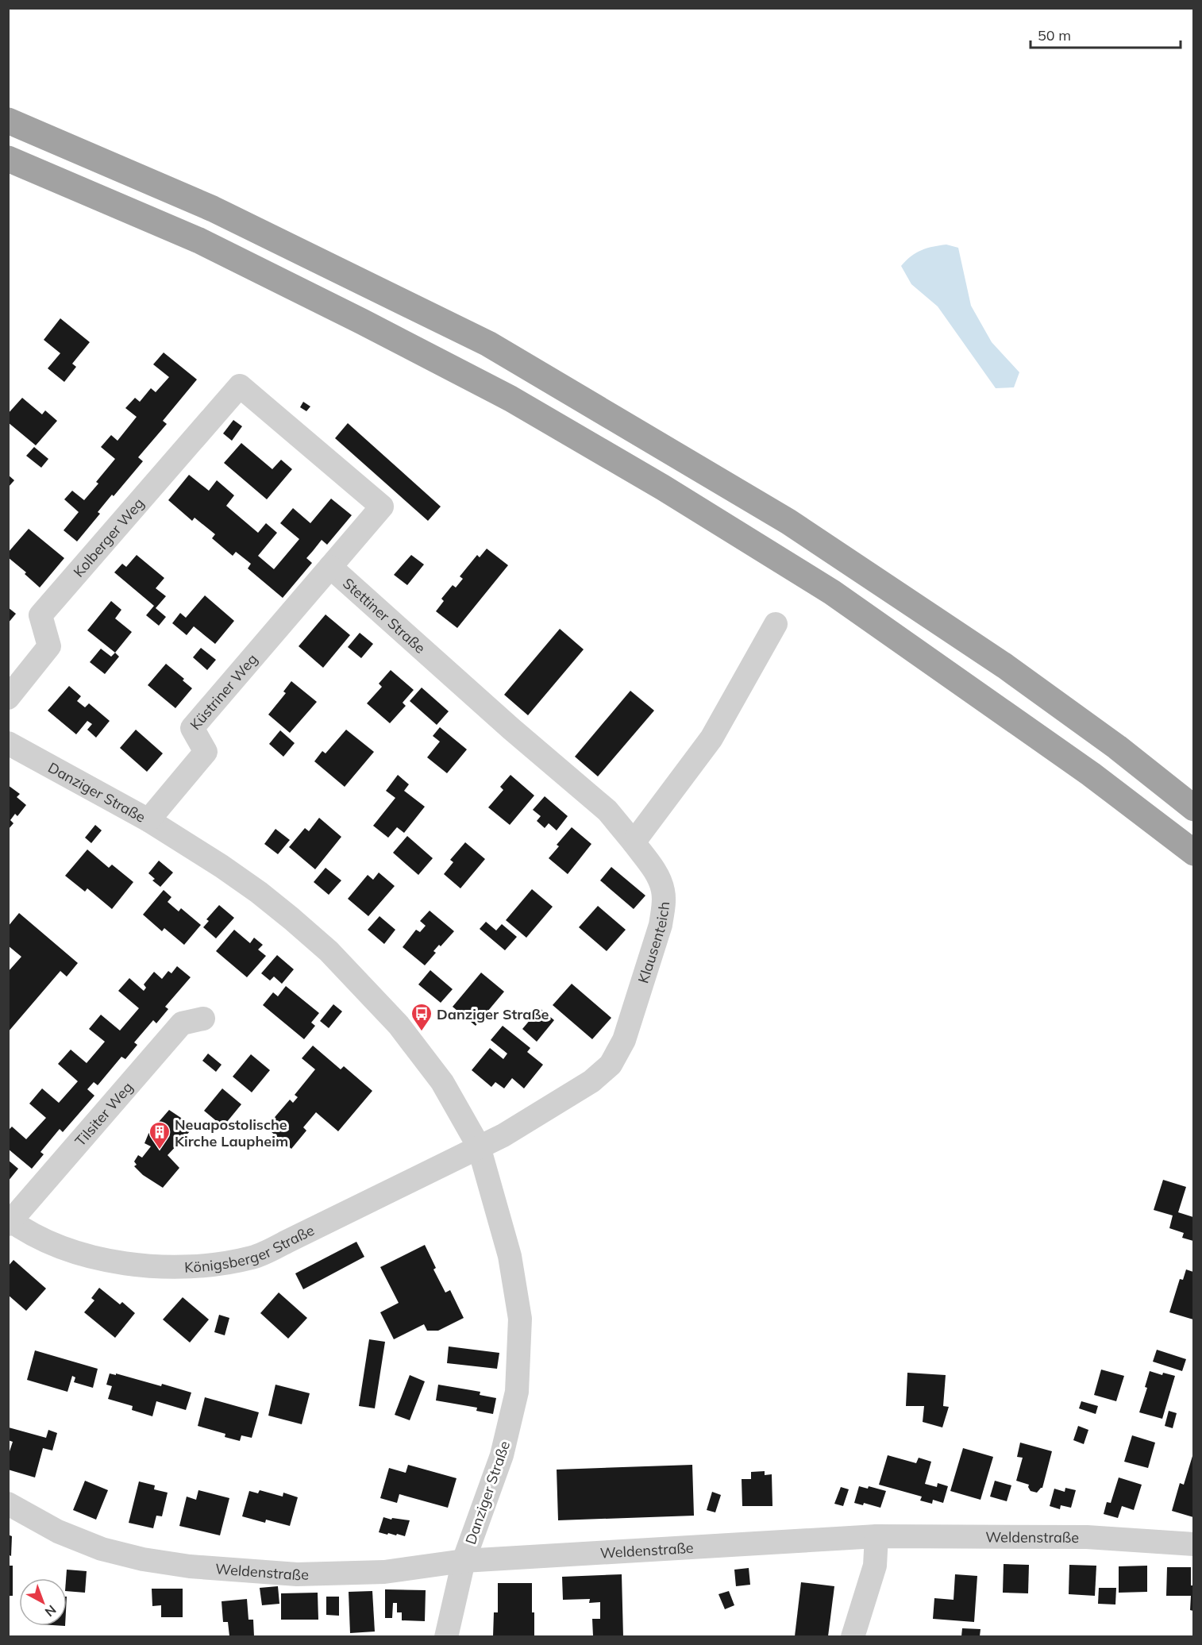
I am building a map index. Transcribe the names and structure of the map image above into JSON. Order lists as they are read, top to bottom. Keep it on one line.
{"streets":{"street":["Kolberger Weg","Stettiner Straße","Küstriner Weg","Danziger Straße","Klausenteich","Tilsiter Weg","Königsberger Straße","Weldenstraße"]},"crossings":[["Kolberger Weg","Stettiner Straße"],["Stettiner Straße","Küstriner Weg"],["Stettiner Straße","Klausenteich"],["Küstriner Weg","Danziger Straße"],["Danziger Straße","Klausenteich"],["Danziger Straße","Königsberger Straße"],["Danziger Straße","Weldenstraße"],["Klausenteich","Königsberger Straße"],["Tilsiter Weg","Königsberger Straße"]],"places":{"bus stop":["Danziger Straße"],"building":["Neuapostolische Kirche Laupheim"]},"scale_bar":"50 m","north":"bottom right"}
